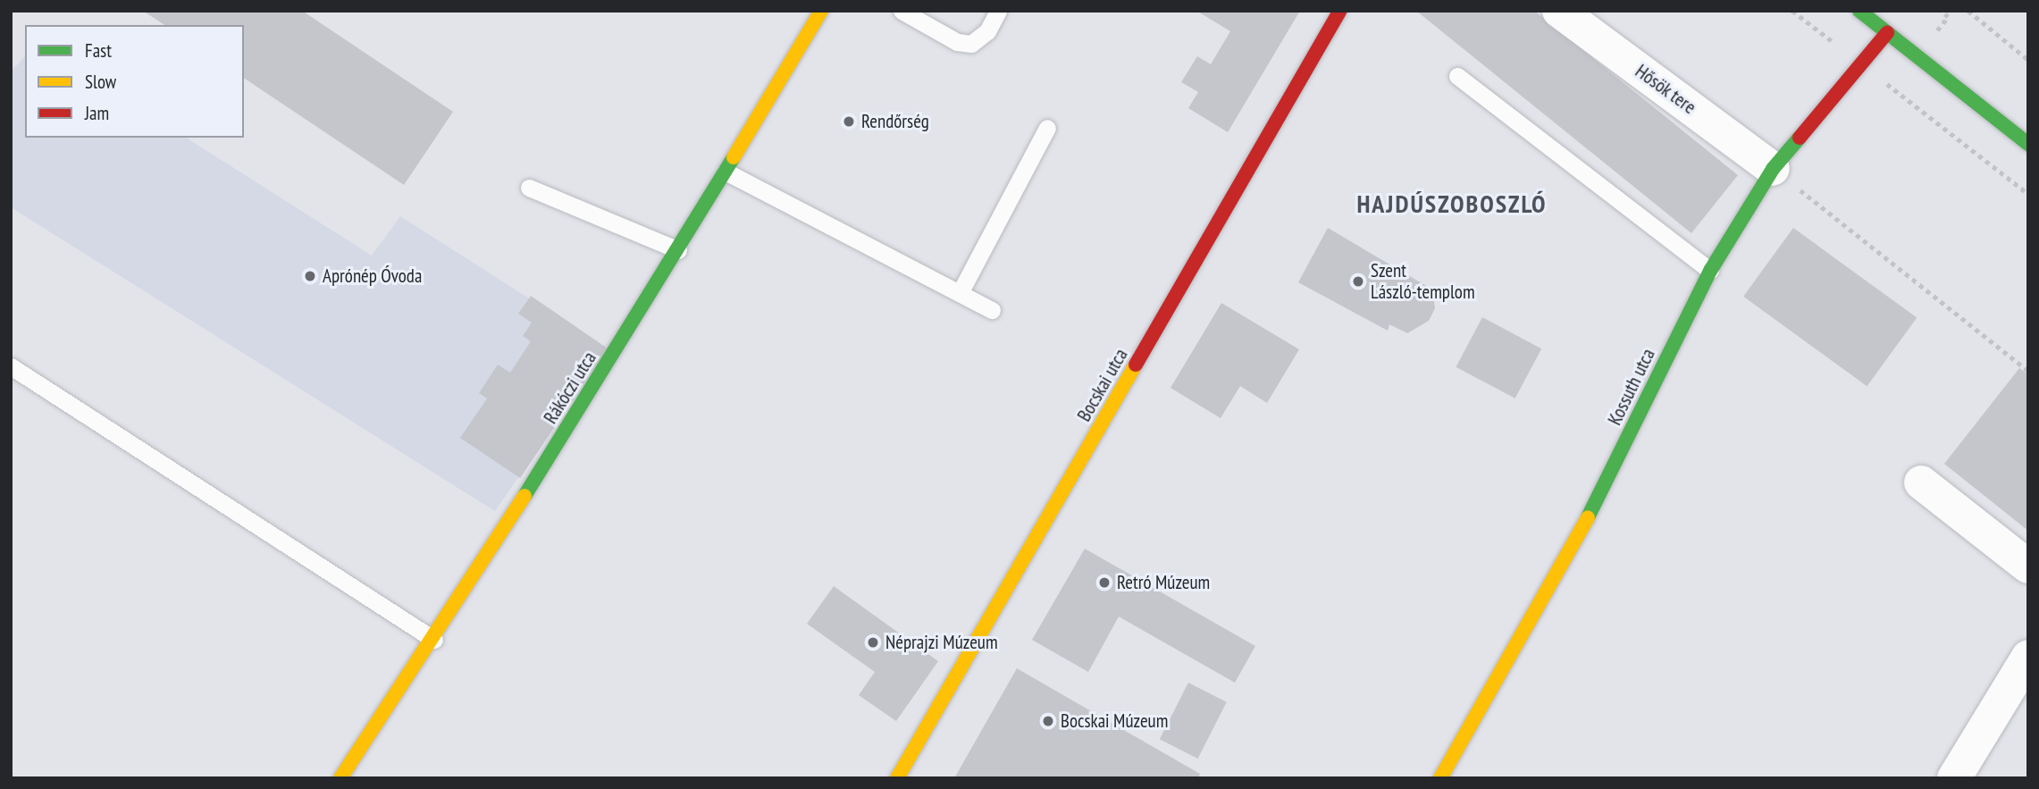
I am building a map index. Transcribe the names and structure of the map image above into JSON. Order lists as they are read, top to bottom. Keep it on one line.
{"streets":{"street":["Hősök tere","Bocskai utca","Kossuth utca","Rákóczi utca"]},"crossings":[["Hősök tere","Kossuth utca"]],"districts":["HAJDÚSZOBOSZLÓ"],"places":["Rendőrség","Aprónép Óvoda","Szent László-templom","Retró Múzeum","Néprajzi Múzeum","Bocskai Múzeum"],"legend":["Fast","Slow","Jam"]}
